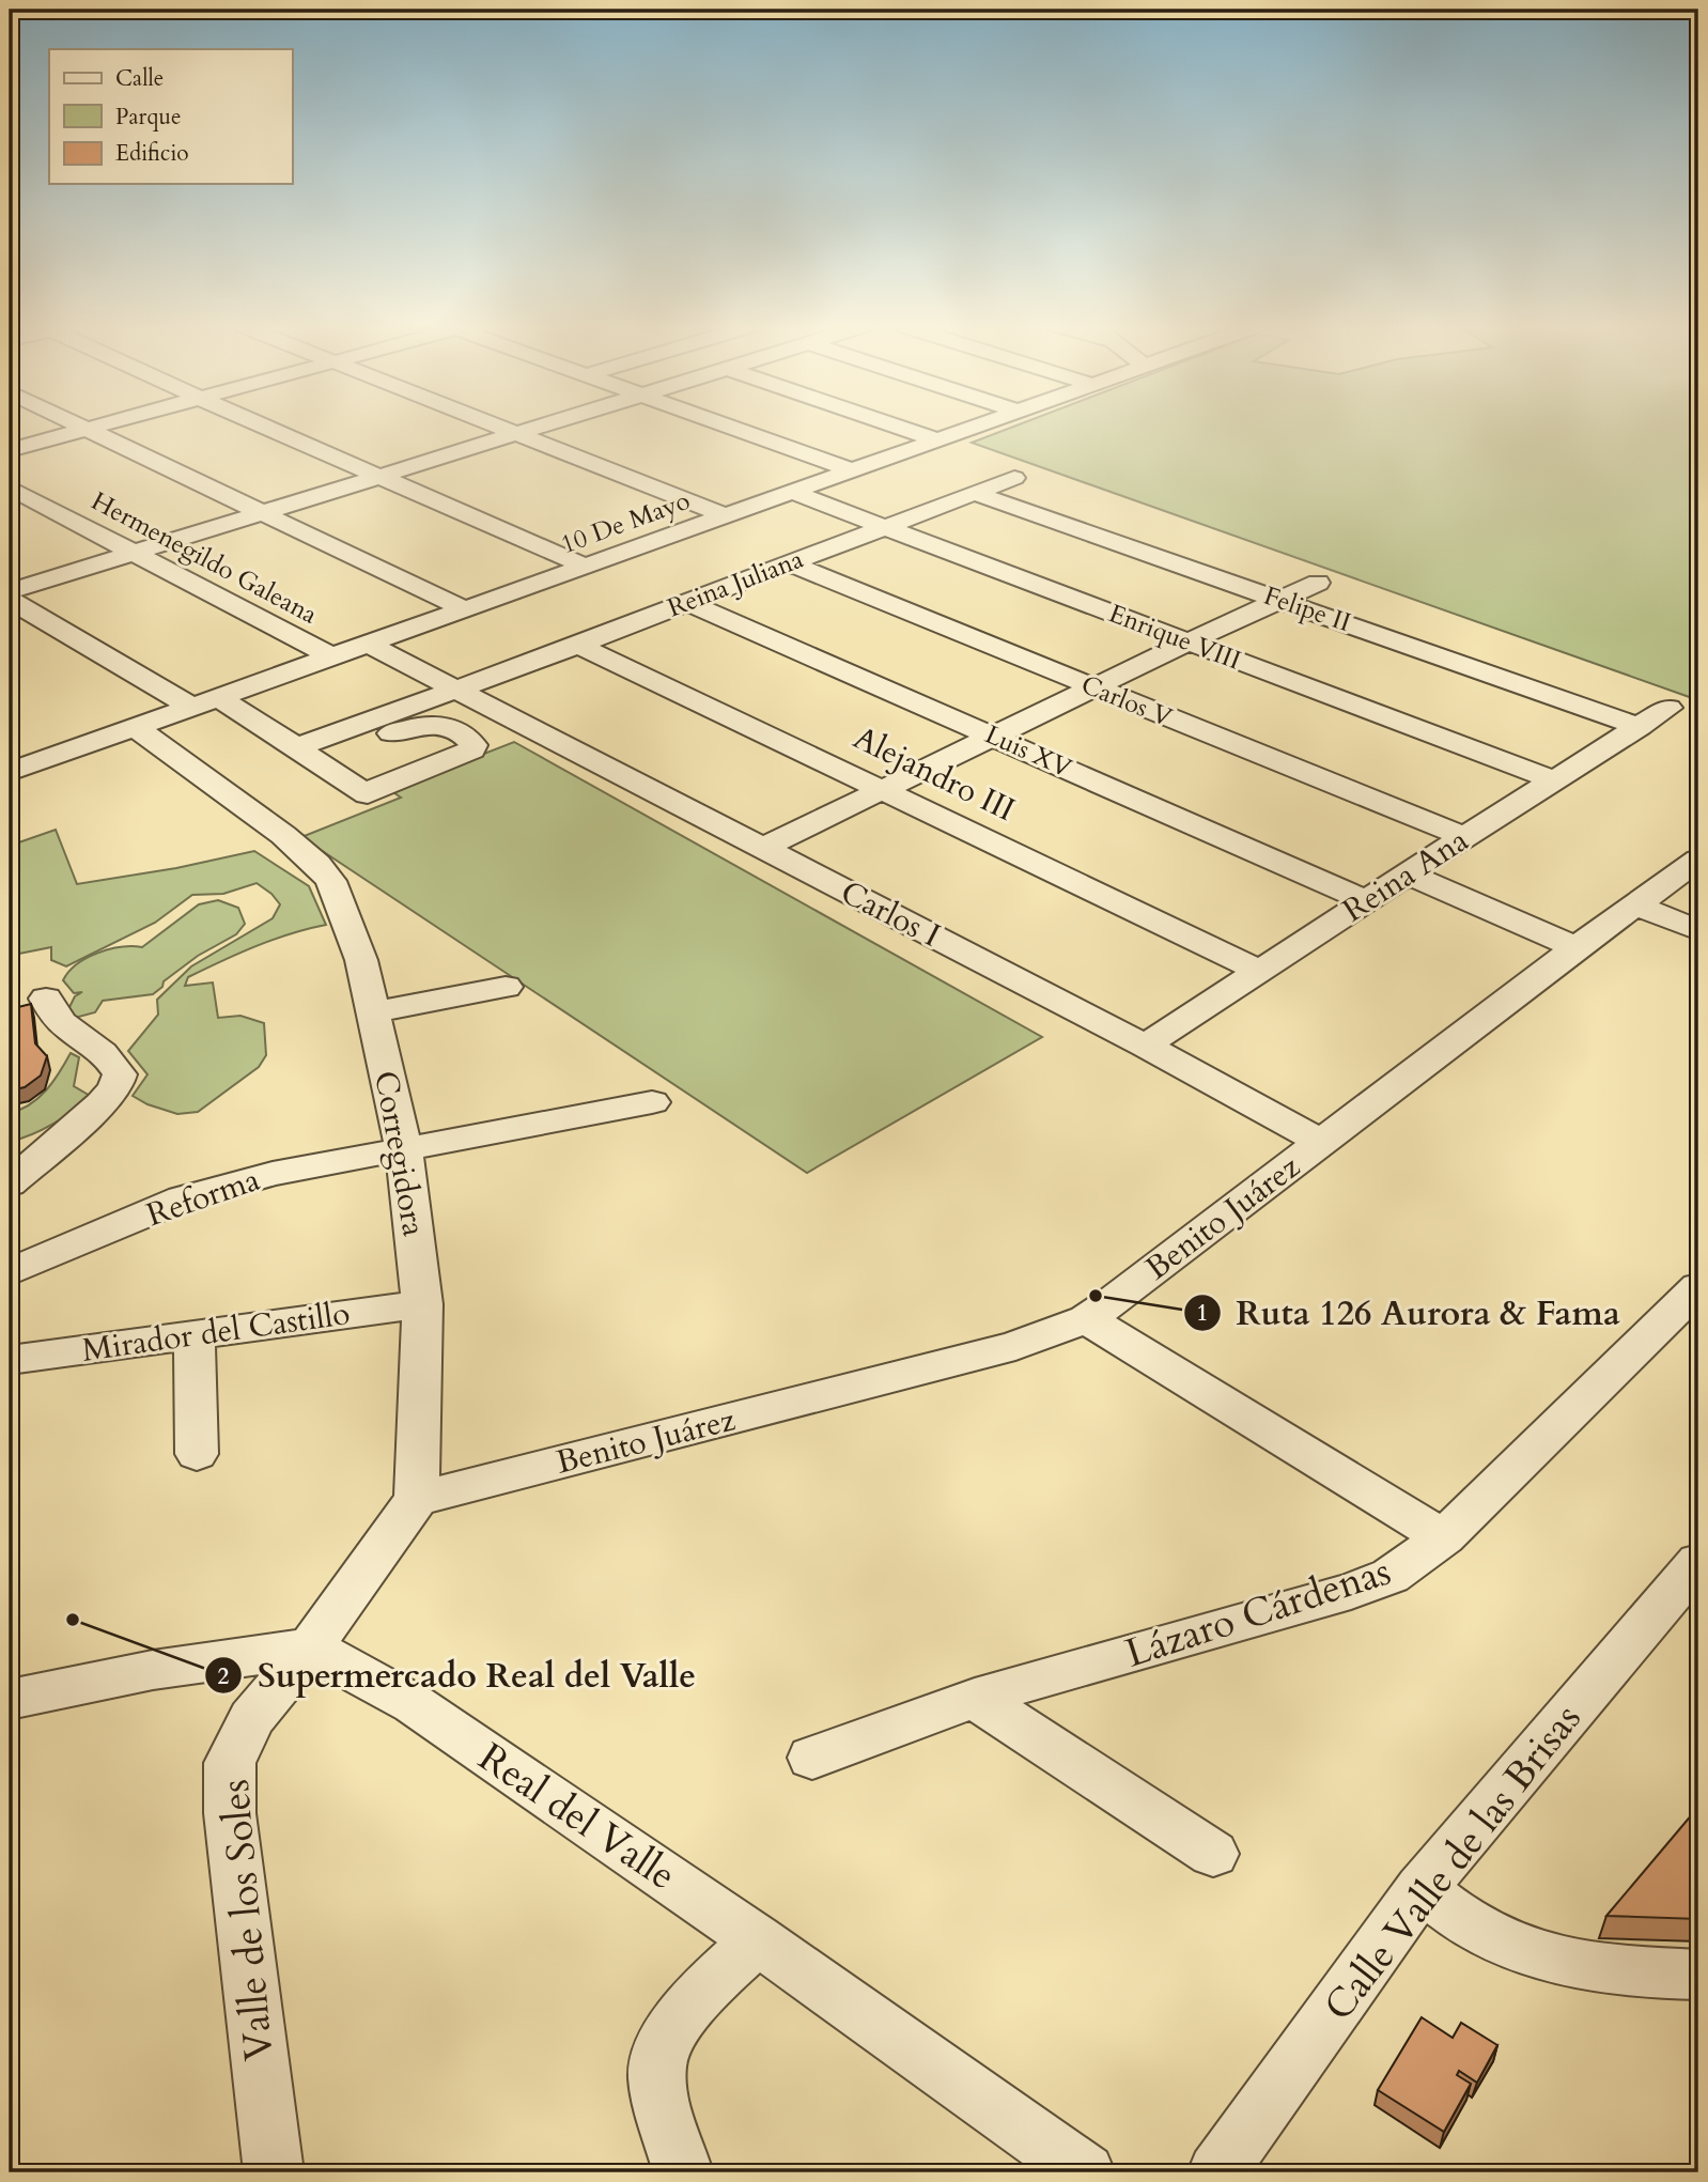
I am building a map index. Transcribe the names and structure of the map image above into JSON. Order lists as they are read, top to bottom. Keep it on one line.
{"streets":{"street":["10 De Mayo","Hermenegildo Galeana","Reina Juliana","Felipe II","Enrique VIII","Carlos V","Luis XV","Alejandro III","Reina Ana","Carlos I","Corregidora","Reforma","Benito Juárez","Mirador del Castillo","Lázaro Cárdenas","Real del Valle","Calle Valle de las Brisas","Valle de los Soles"]},"crossings":[["10 De Mayo","Hermenegildo Galeana"],["10 De Mayo","Enrique VIII"],["10 De Mayo","Carlos I"],["10 De Mayo","Corregidora"],["Reina Juliana","Felipe II"],["Reina Juliana","Enrique VIII"],["Reina Juliana","Carlos V"],["Reina Juliana","Luis XV"],["Reina Juliana","Alejandro III"],["Reina Juliana","Carlos I"],["Felipe II","Reina Ana"],["Enrique VIII","Reina Ana"],["Carlos V","Reina Ana"],["Luis XV","Reina Ana"],["Alejandro III","Reina Ana"],["Reina Ana","Carlos I"],["Carlos I","Benito Juárez"],["Corregidora","Reforma"],["Corregidora","Benito Juárez"],["Corregidora","Mirador del Castillo"],["Real del Valle","Valle de los Soles"]],"places":["Ruta 126 Aurora & Fama","Supermercado Real del Valle"],"legend":["Calle","Parque","Edificio"]}
